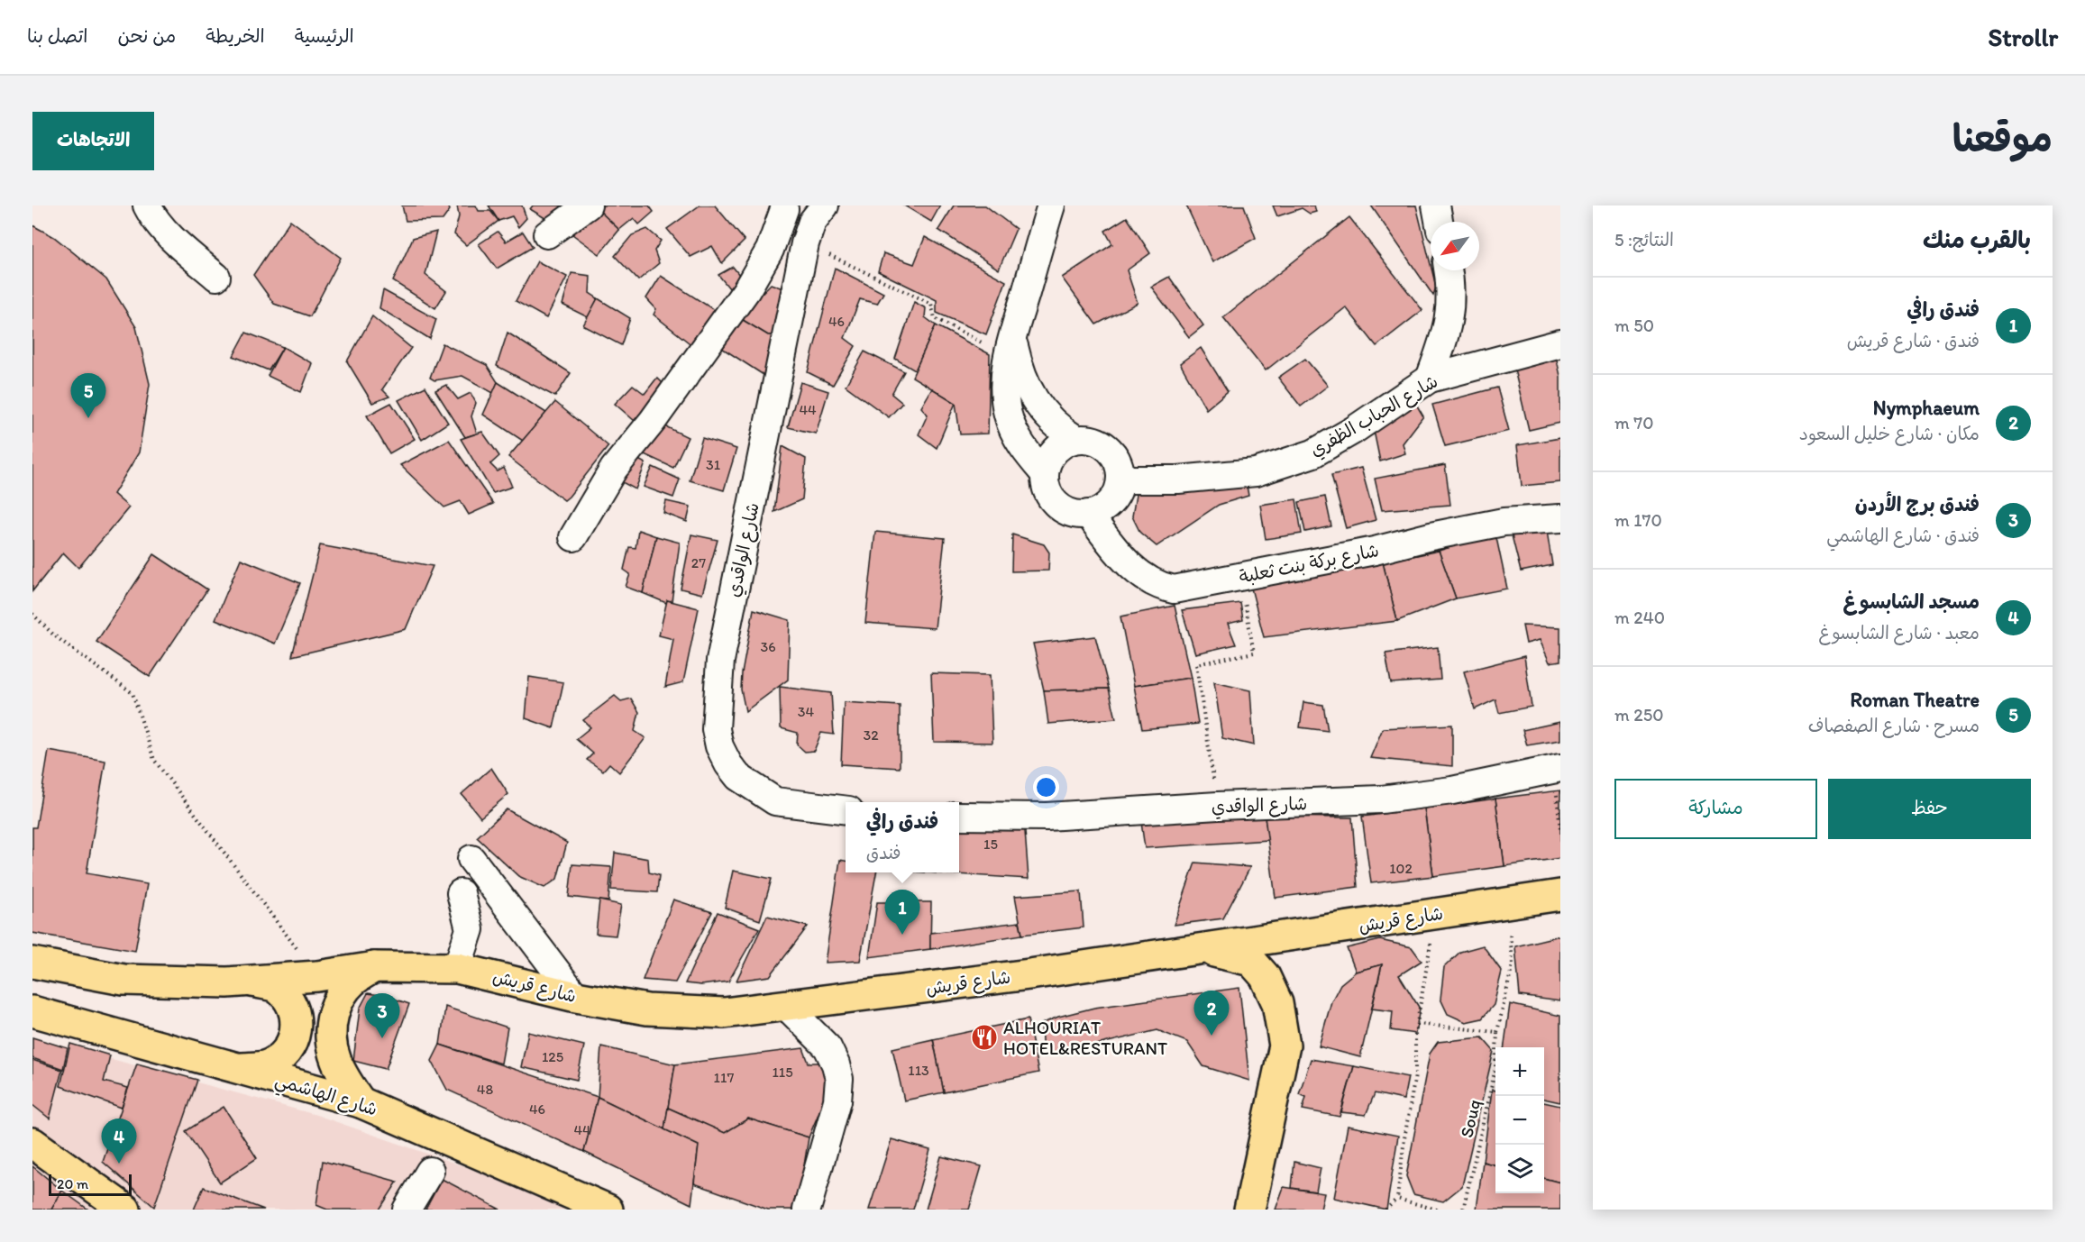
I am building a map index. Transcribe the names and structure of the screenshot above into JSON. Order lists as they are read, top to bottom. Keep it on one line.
{"streets":{"main road":["شارع قريش","شارع الهاشمي"],"street":["شارع الحباب الظفري","شارع الواقدي","شارع بركة بنت ثعلبة"],"path":["Souq"]},"crossings":[["شارع الحباب الظفري","شارع بركة بنت ثعلبة"],["شارع قريش","Souq"]],"places":{"restaurant":["ALHOURIAT HOTEL&RESTURANT"]},"house_numbers":["46","44","31","27","36","34","32","15","102","125","113","115","117","48","46","44"],"scale_bar":"20 m","north":"bottom left","page":{"header":"Strollr","nav":["الرئيسية","الخريطة","من نحن","اتصل بنا"],"title":"موقعنا","buttons":["الاتجاهات",["حفظ","مشاركة"]],"heading":["بالقرب منك","النتائج: 5"],"list":[{"mark":"1","name":"فندق رافي","note":"فندق · شارع قريش","value":"50 m"},{"mark":"2","name":"Nymphaeum","note":"مكان · شارع خليل السعود","value":"70 m"},{"mark":"3","name":"فندق برج الأردن","note":"فندق · شارع الهاشمي","value":"170 m"},{"mark":"4","name":"مسجد الشابسوغ","note":"معبد · شارع الشابسوغ","value":"240 m"},{"mark":"5","name":"Roman Theatre","note":"مسرح · شارع الصفصاف","value":"250 m"}],"pins":["5","1","2","3","4"],"popup":["فندق رافي","فندق"],"map_buttons":["+","−"],"scale":"20 m"}}
